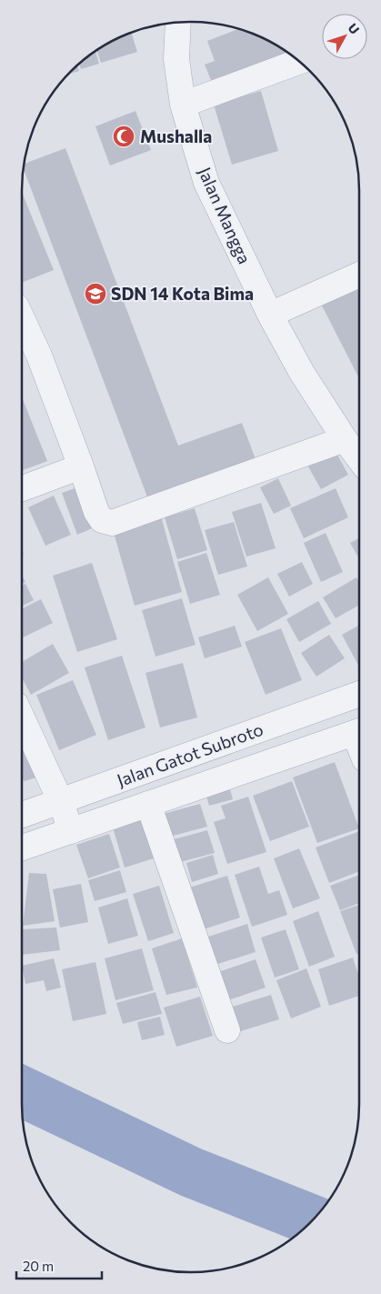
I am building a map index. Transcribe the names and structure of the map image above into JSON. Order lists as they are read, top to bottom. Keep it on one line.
{"streets":{"street":["Jalan Mangga","Jalan Gatot Subroto"]},"places":{"mosque":["Mushalla"],"school or university":["SDN 14 Kota Bima"]},"scale_bar":"20 m","north":"top right"}
